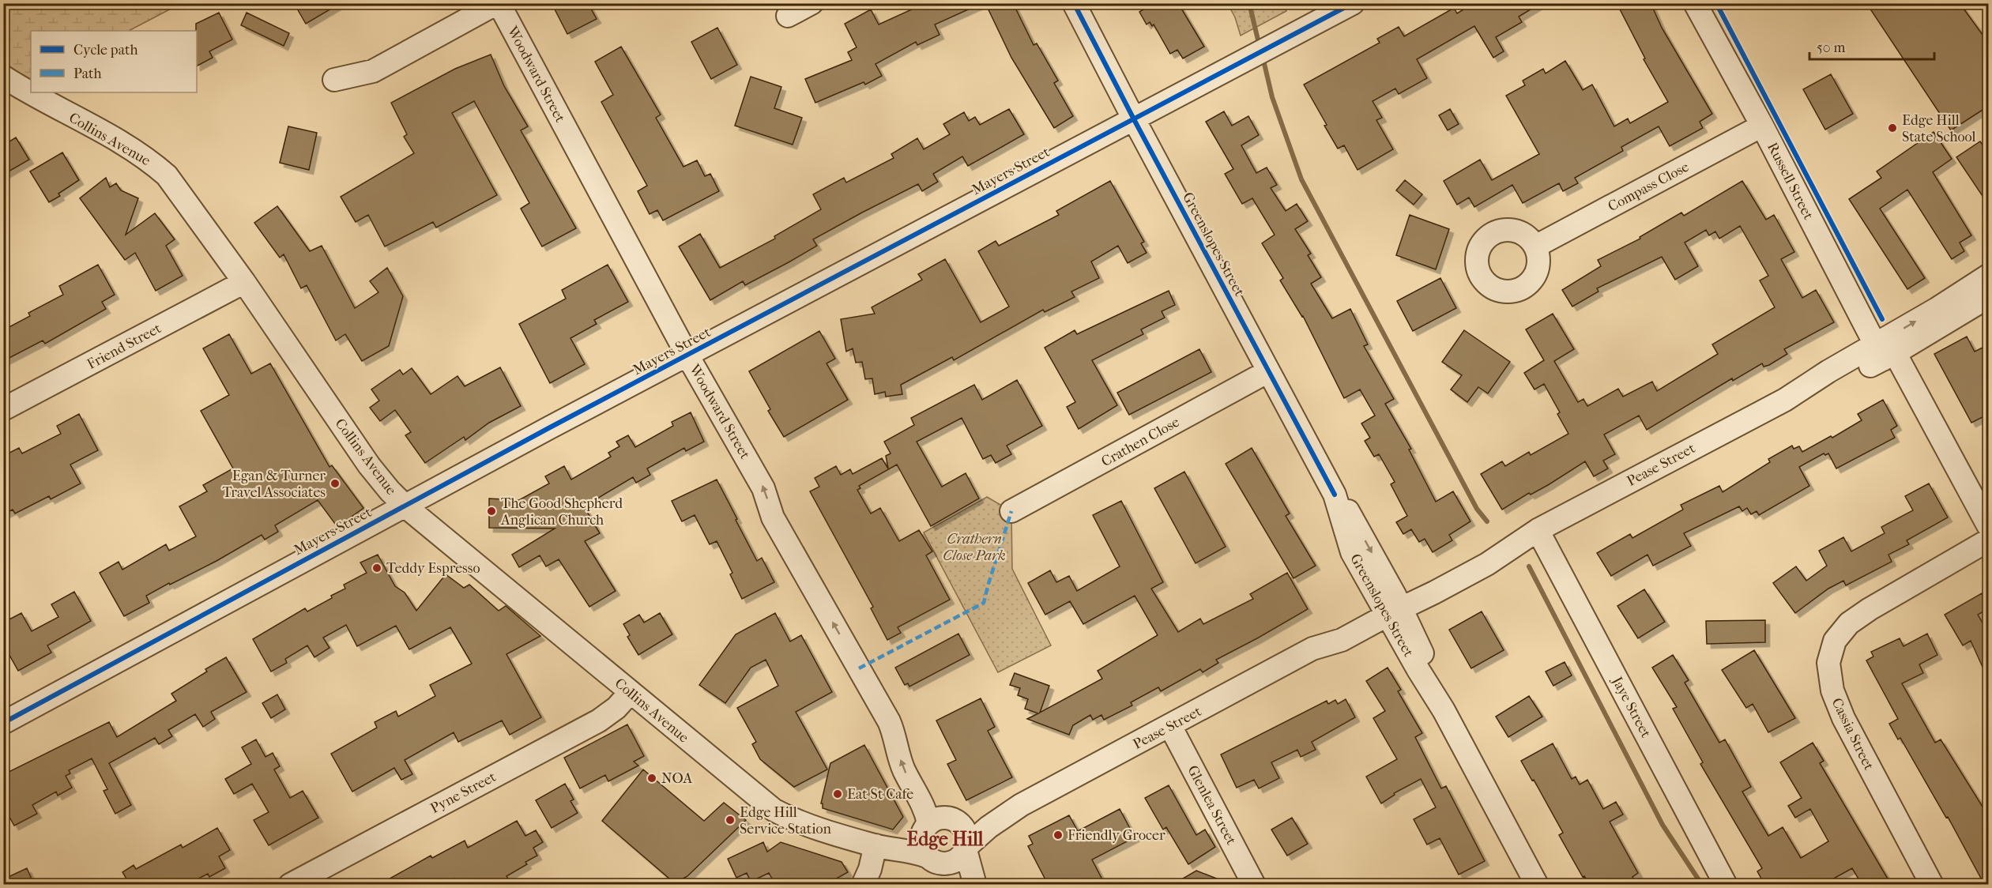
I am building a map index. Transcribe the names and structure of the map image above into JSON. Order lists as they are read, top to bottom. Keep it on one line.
{"streets":{"street":["Woodward Street","Collins Avenue","Mayers Street","Russell Street","Compass Close","Greenslopes Street","Friend Street","Crathen Close","Pease Street","Jaye Street","Cassia Street","Pyne Street","Glenlea Street"]},"crossings":[["Woodward Street","Collins Avenue"],["Woodward Street","Mayers Street"],["Woodward Street","Pease Street"],["Collins Avenue","Mayers Street"],["Collins Avenue","Friend Street"],["Collins Avenue","Pease Street"],["Collins Avenue","Pyne Street"],["Mayers Street","Greenslopes Street"],["Russell Street","Compass Close"],["Russell Street","Pease Street"],["Greenslopes Street","Crathen Close"],["Greenslopes Street","Pease Street"],["Pease Street","Jaye Street"],["Pease Street","Glenlea Street"]],"one_way":["Woodward Street"],"districts":["Edge Hill"],"parks":["Crathern Close Park"],"places":["Edge Hill State School","Egan & Turner Travel Associates","The Good Shepherd Anglican Church","Teddy Espresso","NOA","Eat St Cafe","Edge Hill Service Station","Friendly Grocer"],"legend":["Cycle path","Path"],"scale_bar":"50 m"}
